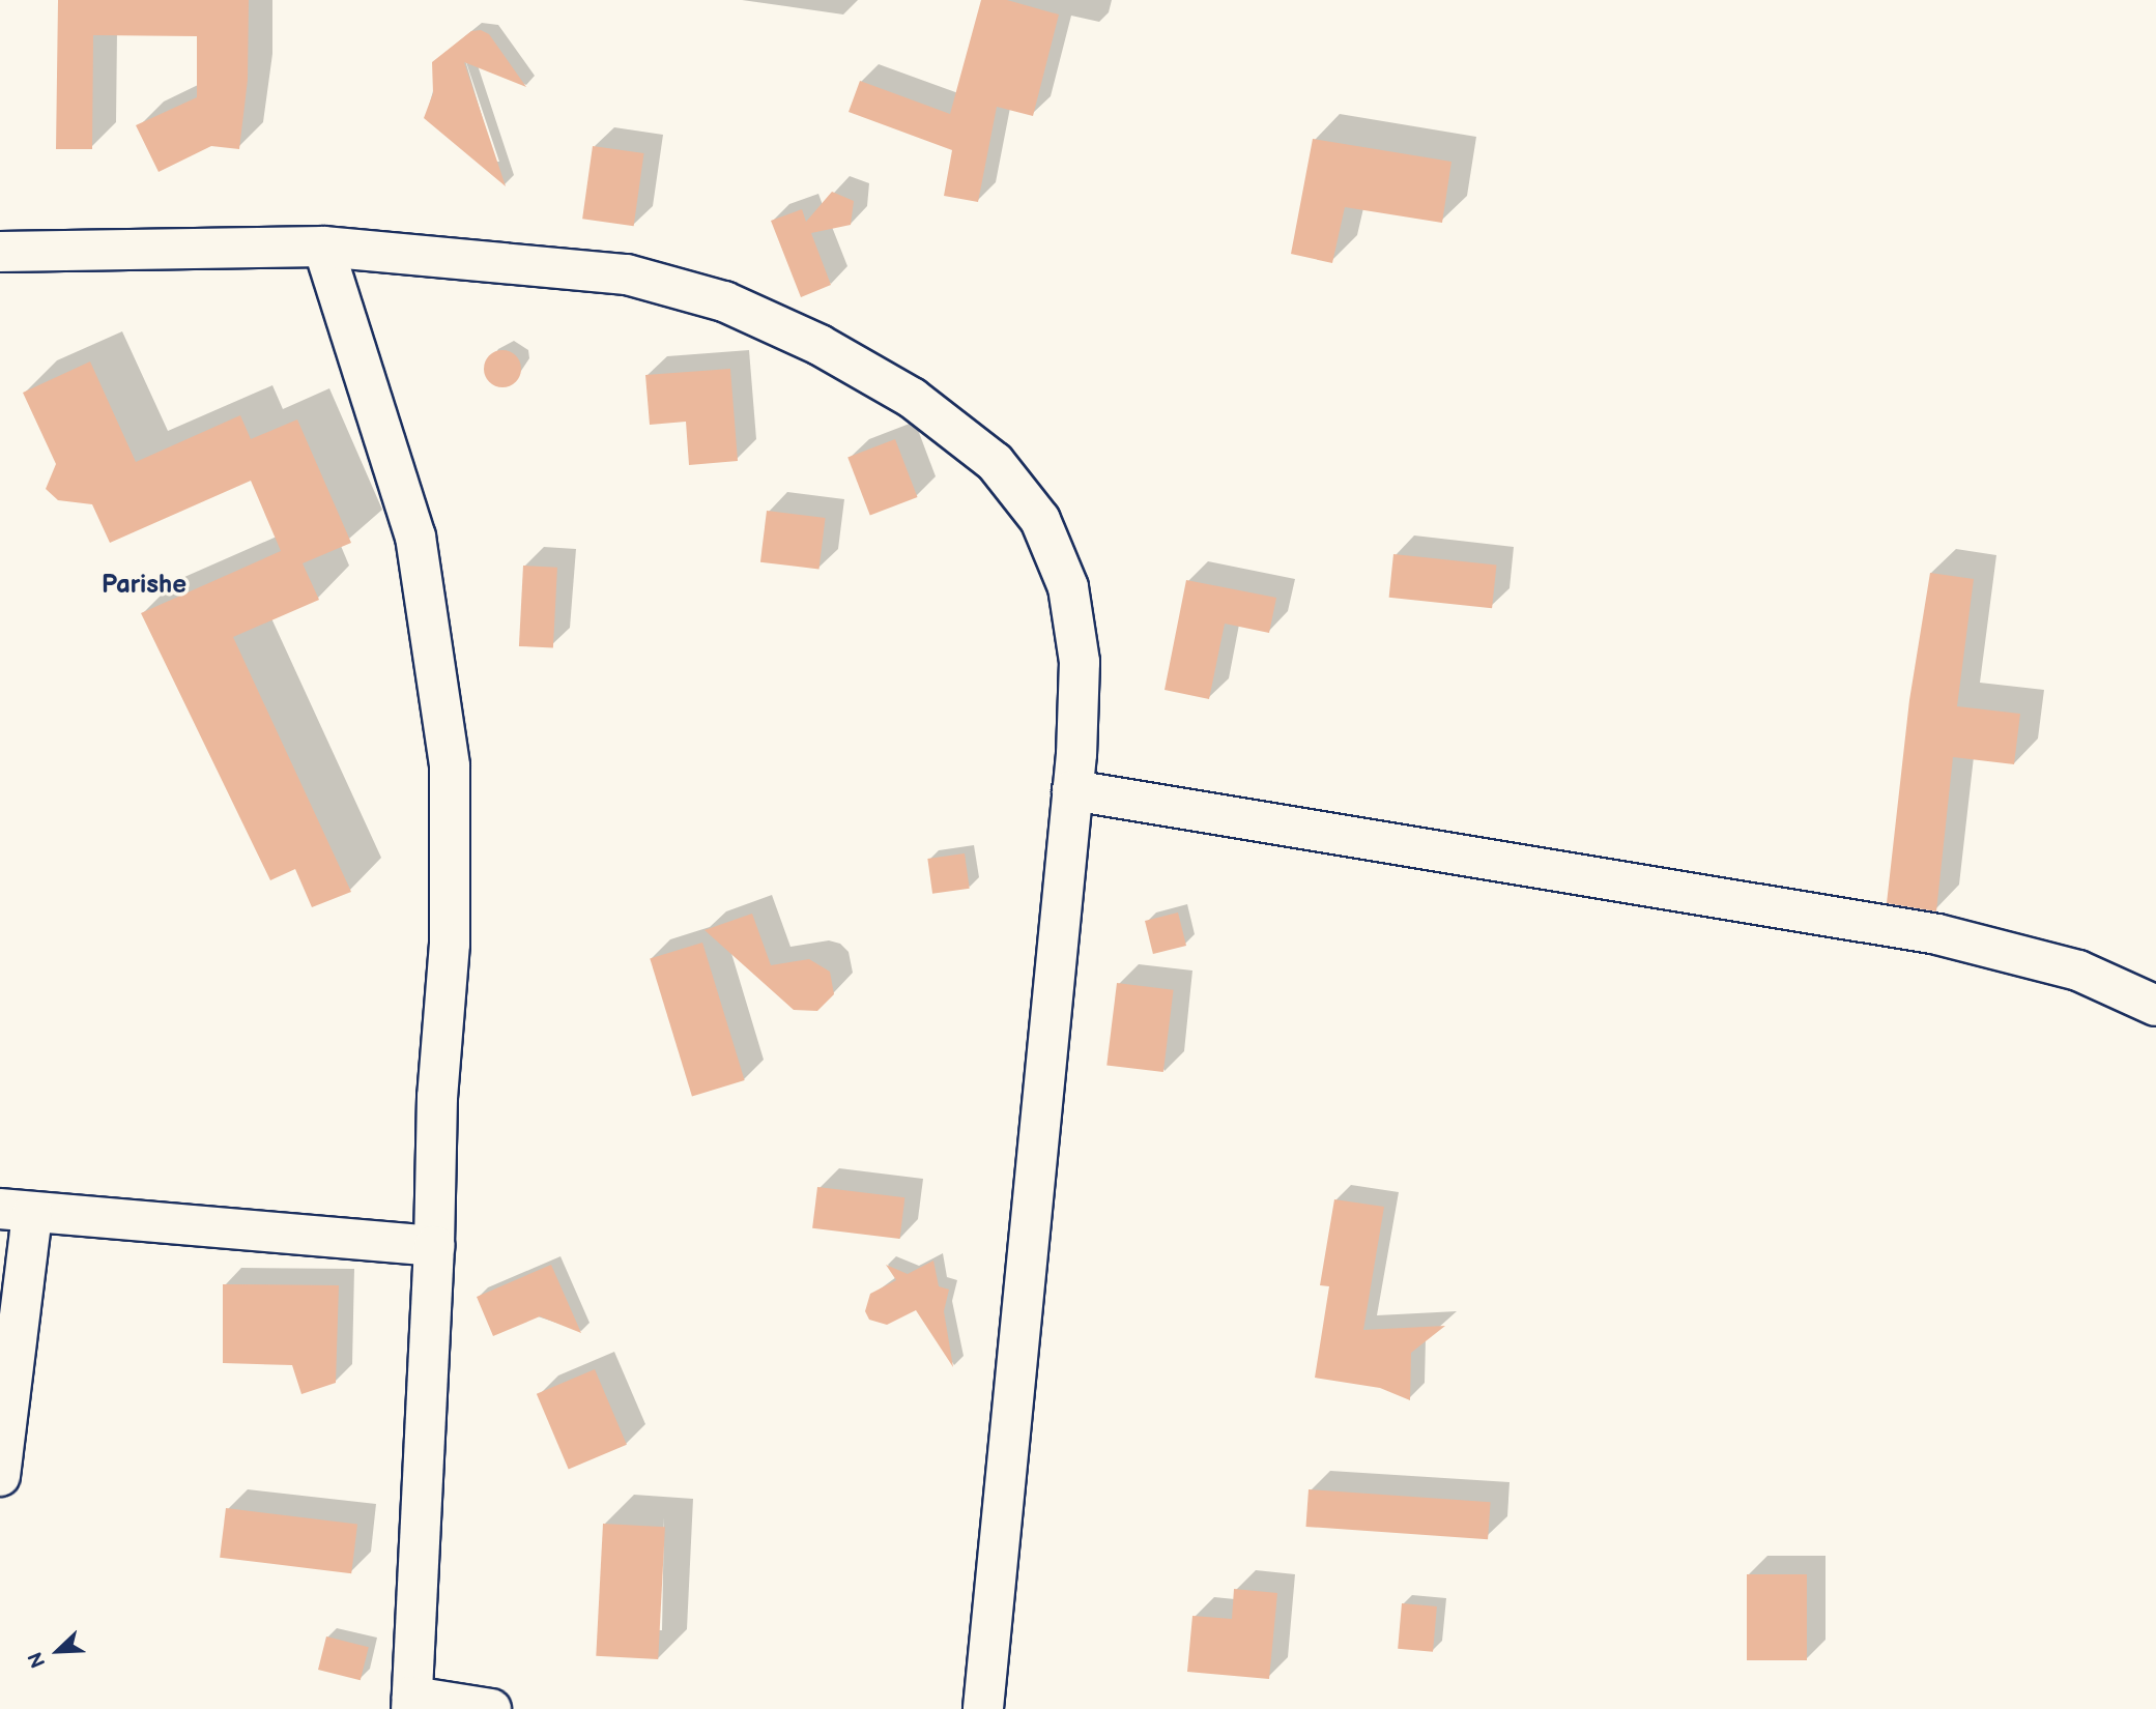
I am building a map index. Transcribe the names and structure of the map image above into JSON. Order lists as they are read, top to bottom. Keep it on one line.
{"districts":["Parishe"],"north":"bottom left"}
